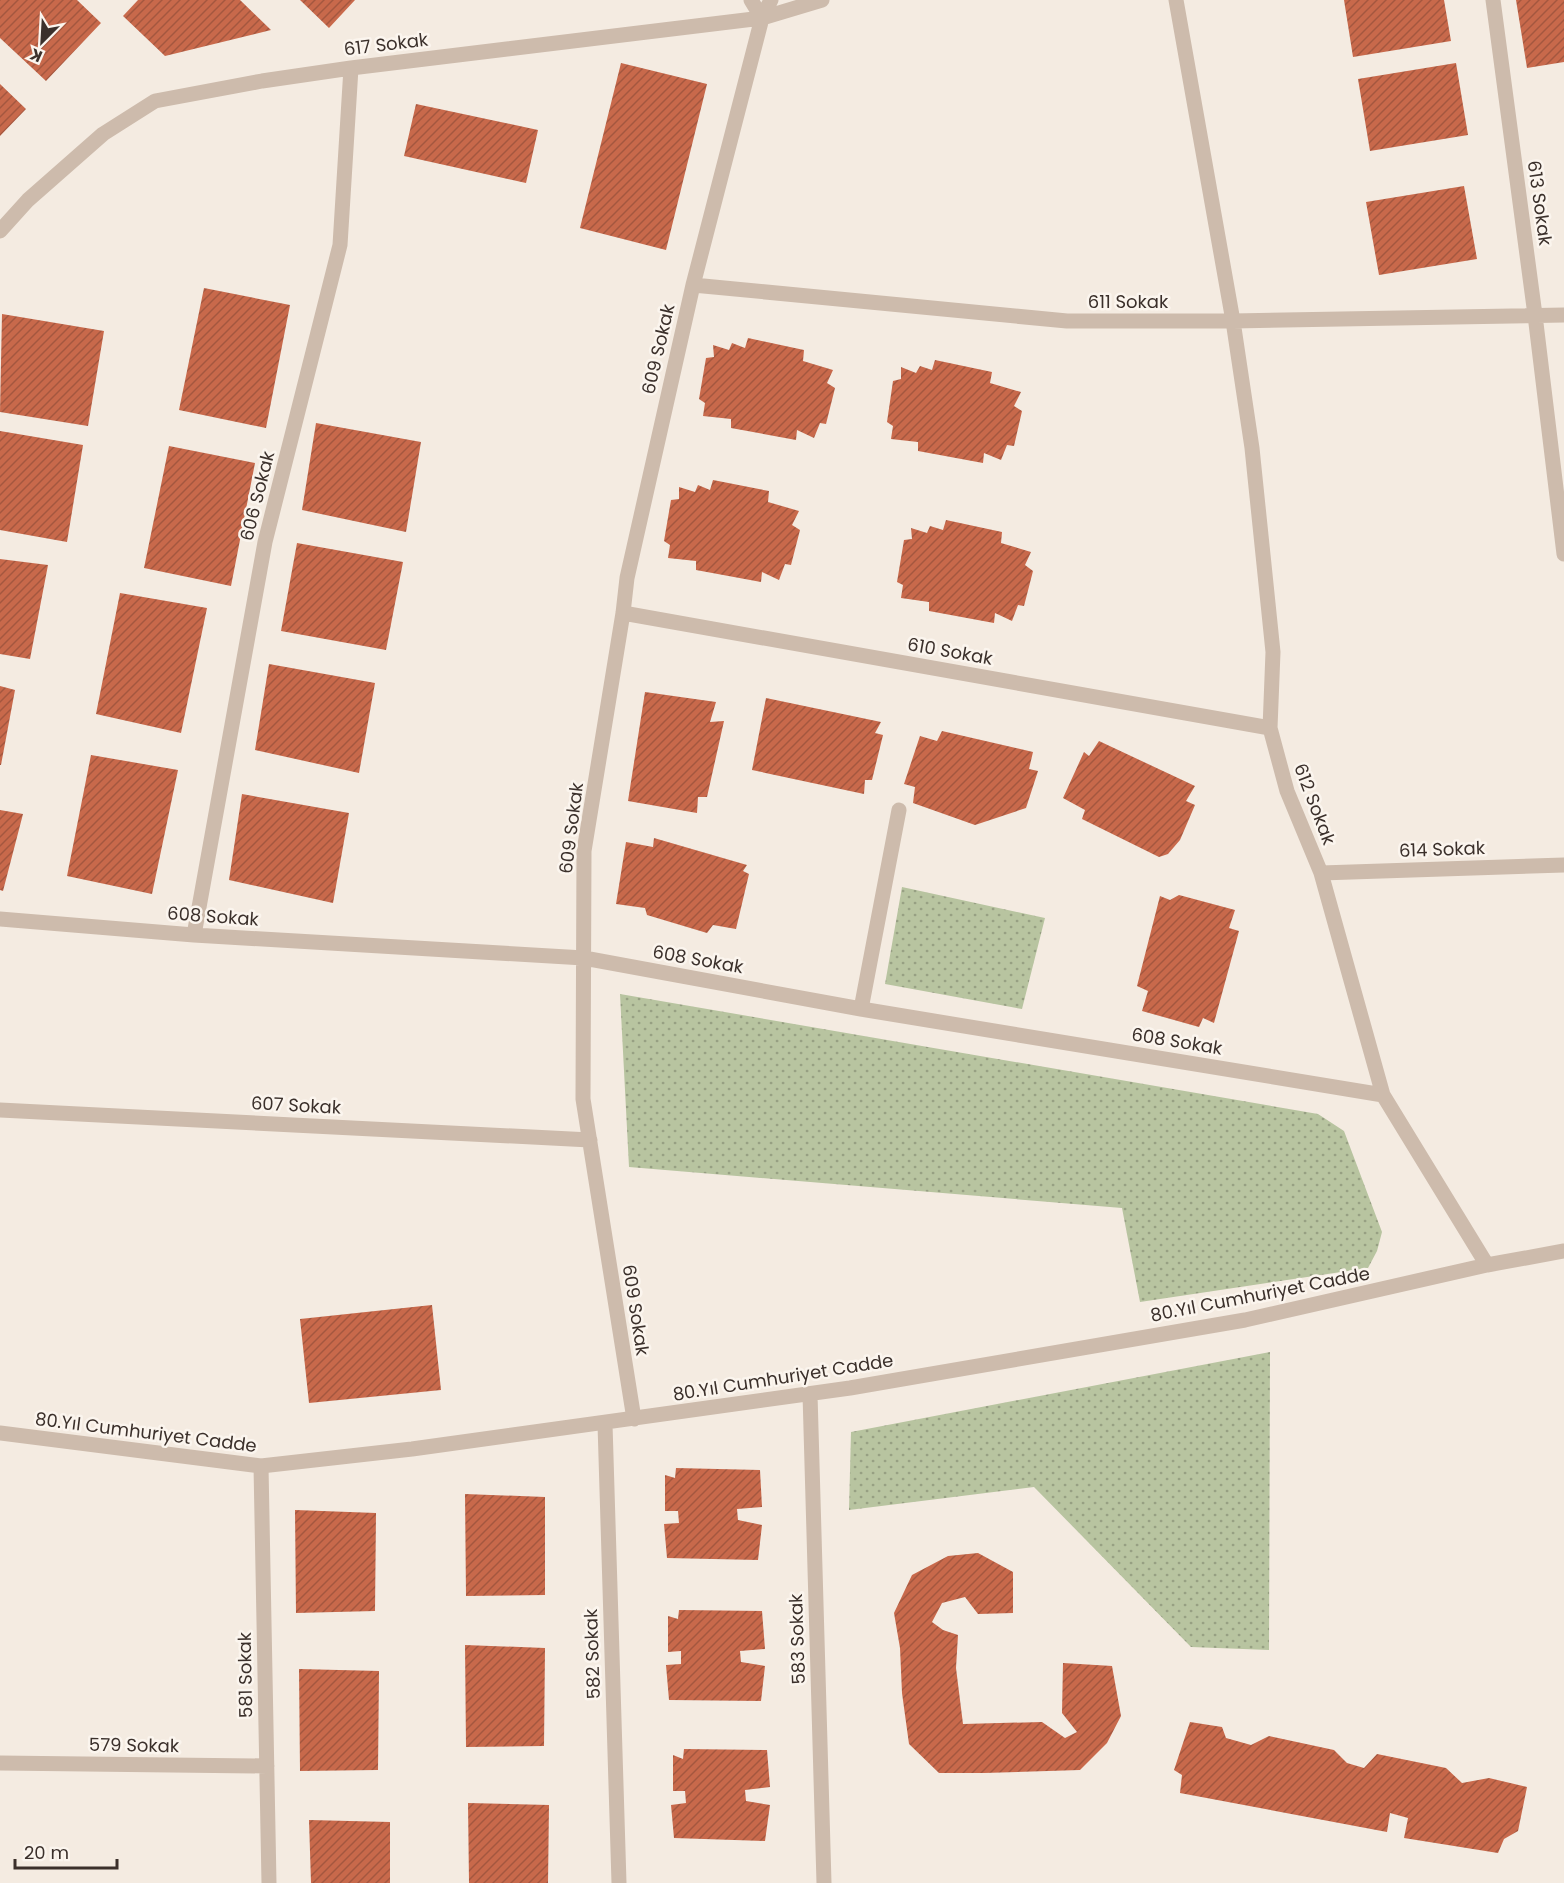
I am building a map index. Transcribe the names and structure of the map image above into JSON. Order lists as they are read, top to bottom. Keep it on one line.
{"streets":{"street":["617 Sokak","613 Sokak","611 Sokak","609 Sokak","606 Sokak","610 Sokak","612 Sokak","614 Sokak","608 Sokak","607 Sokak","80.Yıl Cumhuriyet Cadde","583 Sokak","582 Sokak","581 Sokak","579 Sokak"]},"crossings":[["617 Sokak","609 Sokak"],["617 Sokak","606 Sokak"],["613 Sokak","611 Sokak"],["611 Sokak","609 Sokak"],["611 Sokak","612 Sokak"],["609 Sokak","610 Sokak"],["609 Sokak","608 Sokak"],["609 Sokak","607 Sokak"],["609 Sokak","80.Yıl Cumhuriyet Cadde"],["606 Sokak","608 Sokak"],["610 Sokak","612 Sokak"],["612 Sokak","614 Sokak"],["612 Sokak","608 Sokak"],["612 Sokak","80.Yıl Cumhuriyet Cadde"],["80.Yıl Cumhuriyet Cadde","583 Sokak"],["80.Yıl Cumhuriyet Cadde","582 Sokak"],["80.Yıl Cumhuriyet Cadde","581 Sokak"],["581 Sokak","579 Sokak"]],"scale_bar":"20 m","north":"bottom left"}
